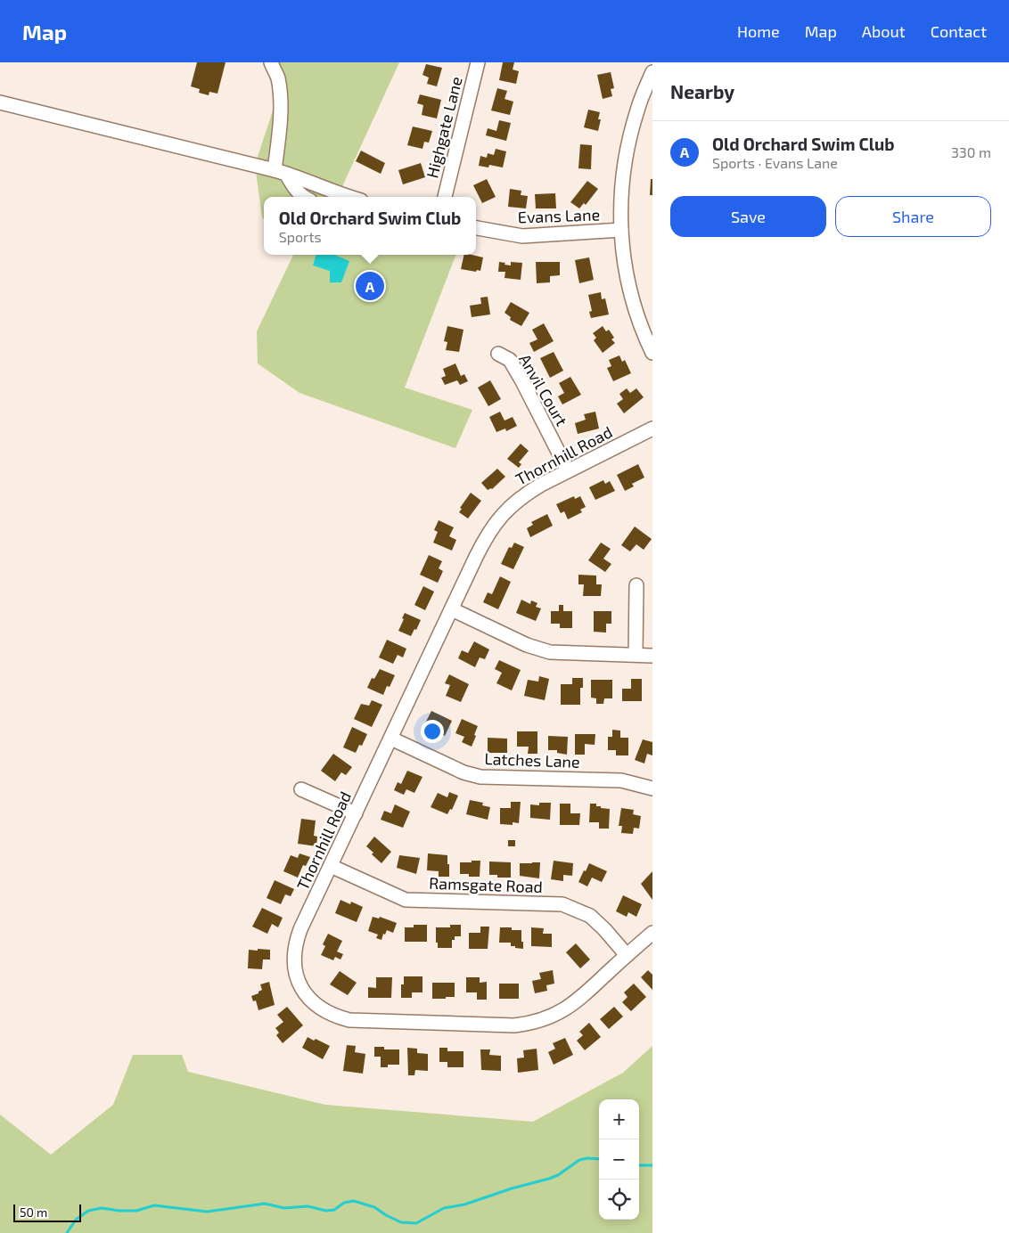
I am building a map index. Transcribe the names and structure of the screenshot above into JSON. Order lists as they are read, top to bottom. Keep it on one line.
{"streets":{"street":["Highgate Lane","Evans Lane","Anvil Court","Thornhill Road","Latches Lane","Ramsgate Road"]},"crossings":[["Anvil Court","Thornhill Road"],["Thornhill Road","Latches Lane"],["Thornhill Road","Ramsgate Road"]],"scale_bar":"50 m","page":{"header":"Map","nav":["Home","Map","About","Contact"],"heading":"Nearby","list":[{"mark":"A","name":"Old Orchard Swim Club","note":"Sports · Evans Lane","value":"330 m"}],"buttons":["Save","Share"],"popup":["Old Orchard Swim Club","Sports"],"pins":"A","map_buttons":["+","−"],"scale":"50 m"}}
